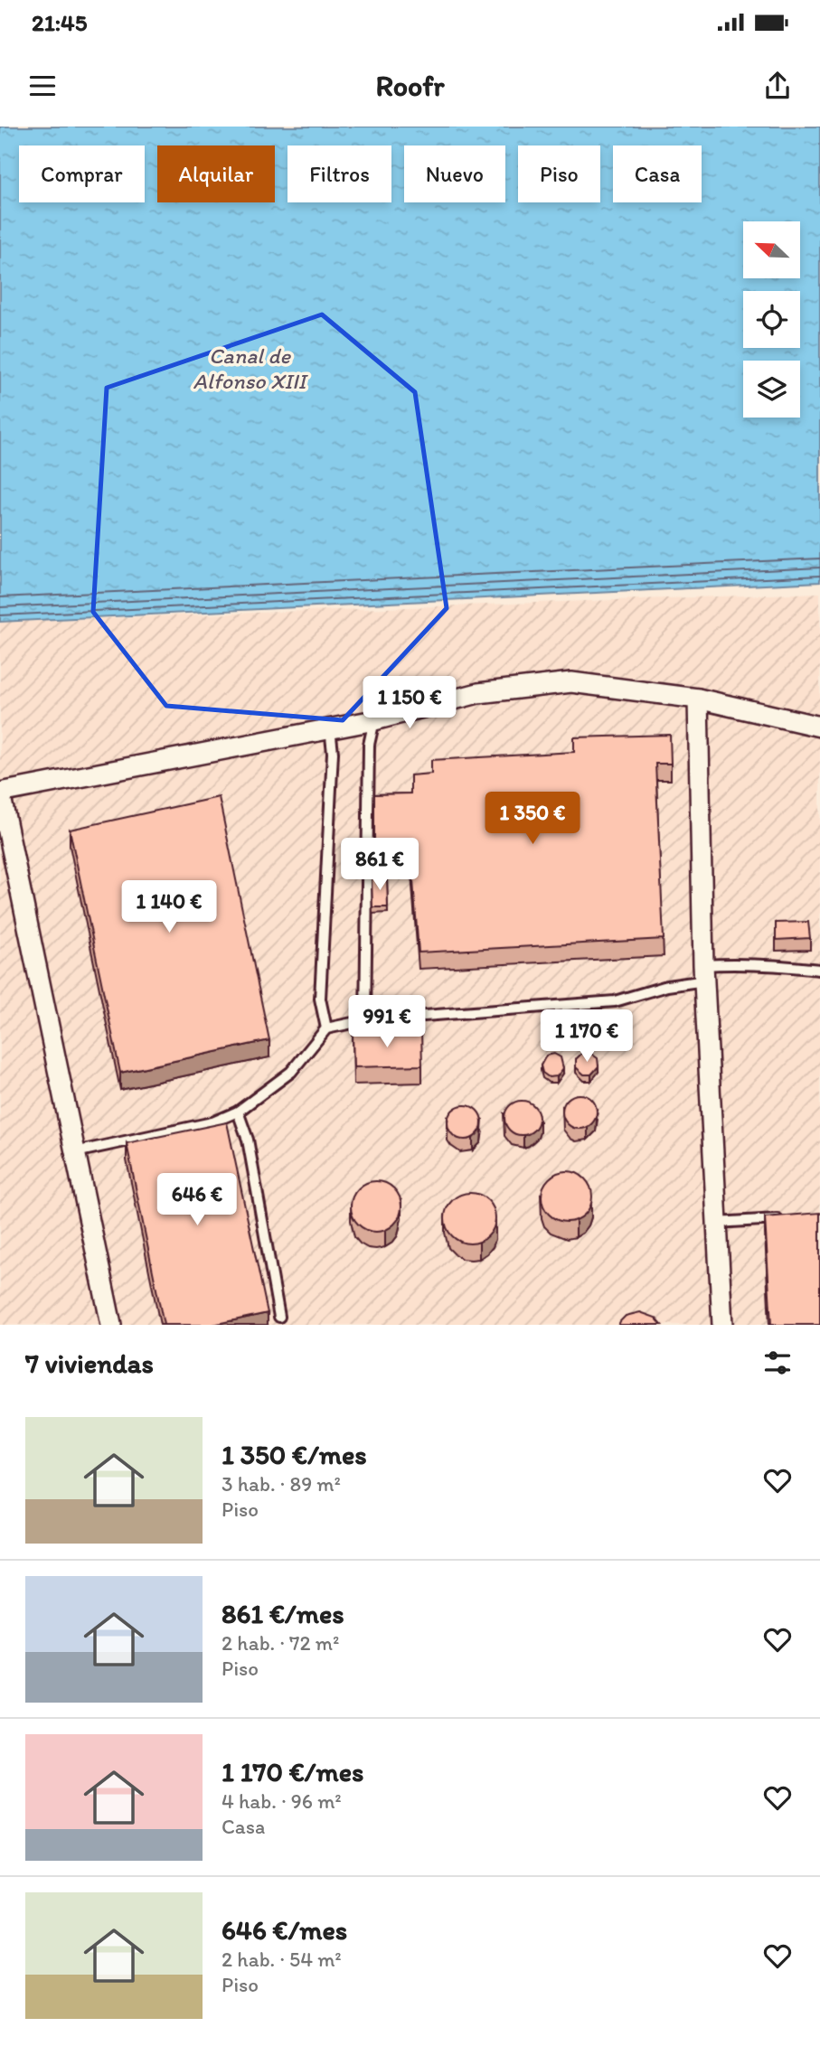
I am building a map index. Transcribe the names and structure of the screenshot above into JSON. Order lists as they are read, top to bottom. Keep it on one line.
{"water":["Canal de Alfonso XIII"],"north":"top left","page":{"status":"21:45","header":"Roofr","chip":["Comprar","Alquilar","Filtros","Nuevo","Piso","Casa"],"price":["1 150 €","1 350 €","861 €","1 140 €","991 €","1 170 €","646 €"],"heading":"7 viviendas","list":[{"name":"1 350 €/mes","note":"3 hab. · 89 m² · Piso"},{"name":"861 €/mes","note":"2 hab. · 72 m² · Piso"},{"name":"1 170 €/mes","note":"4 hab. · 96 m² · Casa"},{"name":"646 €/mes","note":"2 hab. · 54 m² · Piso"}]}}
